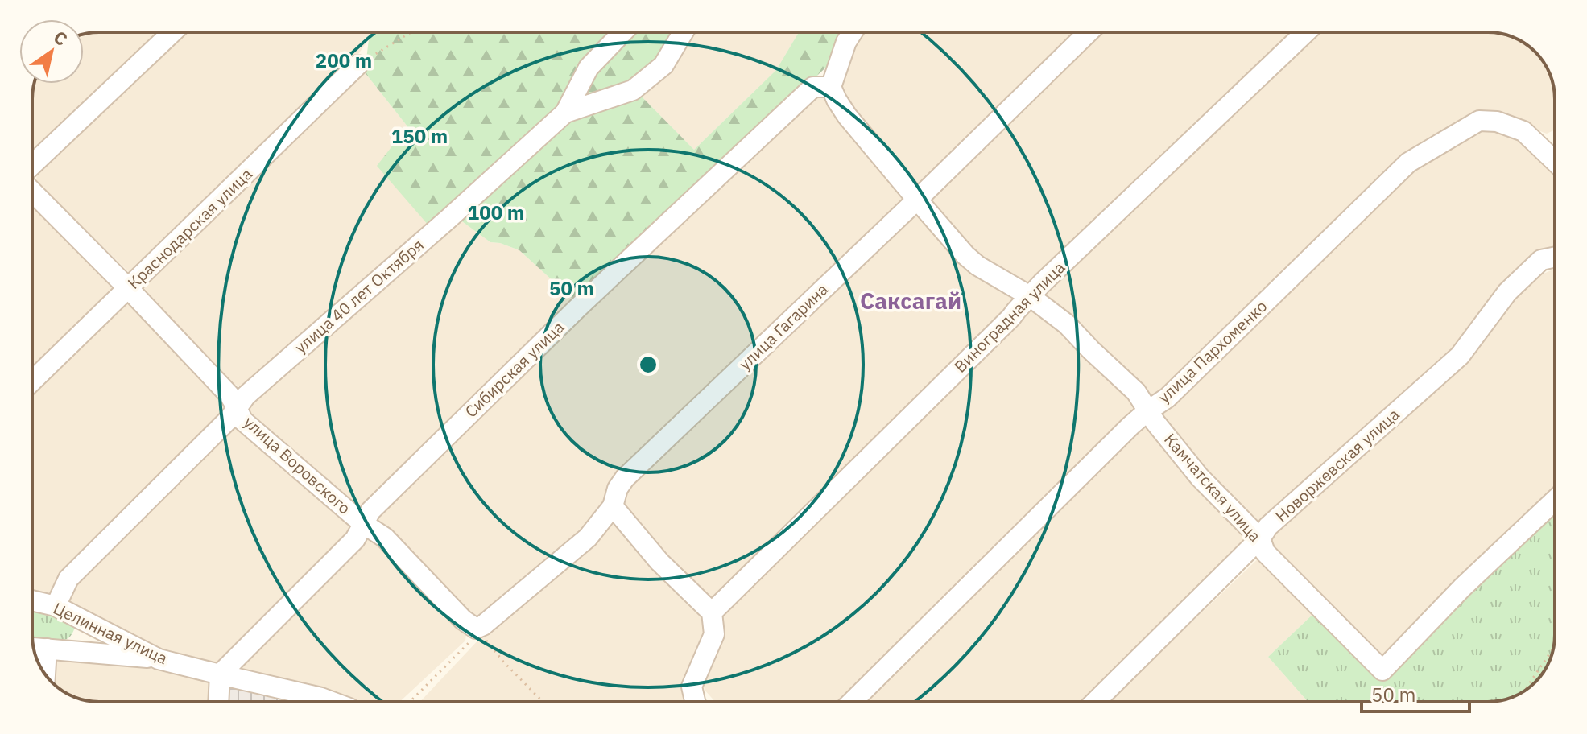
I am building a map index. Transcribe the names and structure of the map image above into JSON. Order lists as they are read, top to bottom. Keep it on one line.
{"streets":{"street":["Краснодарская улица","улица 40 лет Октября","Виноградная улица","улица Гагарина","улица Пархоменко","Сибирская улица","улица Воровского","Новоржевская улица","Камчатская улица","Целинная улица"]},"crossings":[["Краснодарская улица","улица Воровского"],["улица 40 лет Октября","улица Воровского"],["улица 40 лет Октября","Целинная улица"],["Виноградная улица","Камчатская улица"],["улица Гагарина","улица Воровского"],["улица Гагарина","Камчатская улица"],["улица Пархоменко","Камчатская улица"],["Сибирская улица","улица Воровского"],["Сибирская улица","Камчатская улица"],["Сибирская улица","Целинная улица"],["Новоржевская улица","Камчатская улица"]],"districts":["Саксагай"],"scale_bar":"50 m","north":"top right","rings":["200 m","150 m","100 m","50 m"]}
